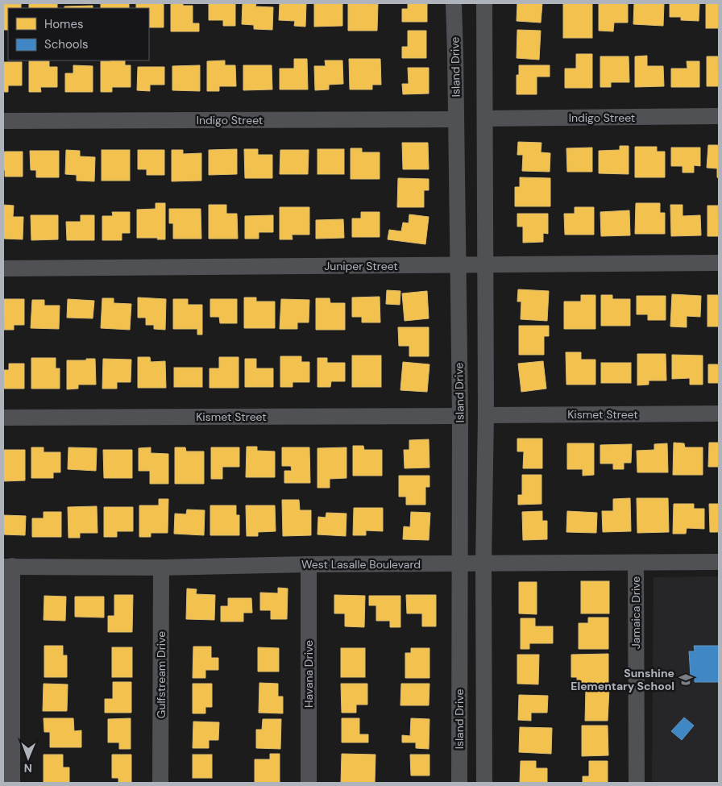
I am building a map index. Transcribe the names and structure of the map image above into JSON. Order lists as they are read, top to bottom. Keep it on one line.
{"streets":{"street":["Island Drive","Indigo Street","Juniper Street","Kismet Street","West Lasalle Boulevard","Jamaica Drive","Havana Drive","Gulfstream Drive"]},"crossings":[["Island Drive","Indigo Street"],["Island Drive","Juniper Street"],["Island Drive","Kismet Street"],["Island Drive","West Lasalle Boulevard"],["West Lasalle Boulevard","Jamaica Drive"],["West Lasalle Boulevard","Havana Drive"],["West Lasalle Boulevard","Gulfstream Drive"]],"places":{"school or university":["Sunshine Elementary School"]},"legend":["Homes","Schools"],"north":"bottom"}
